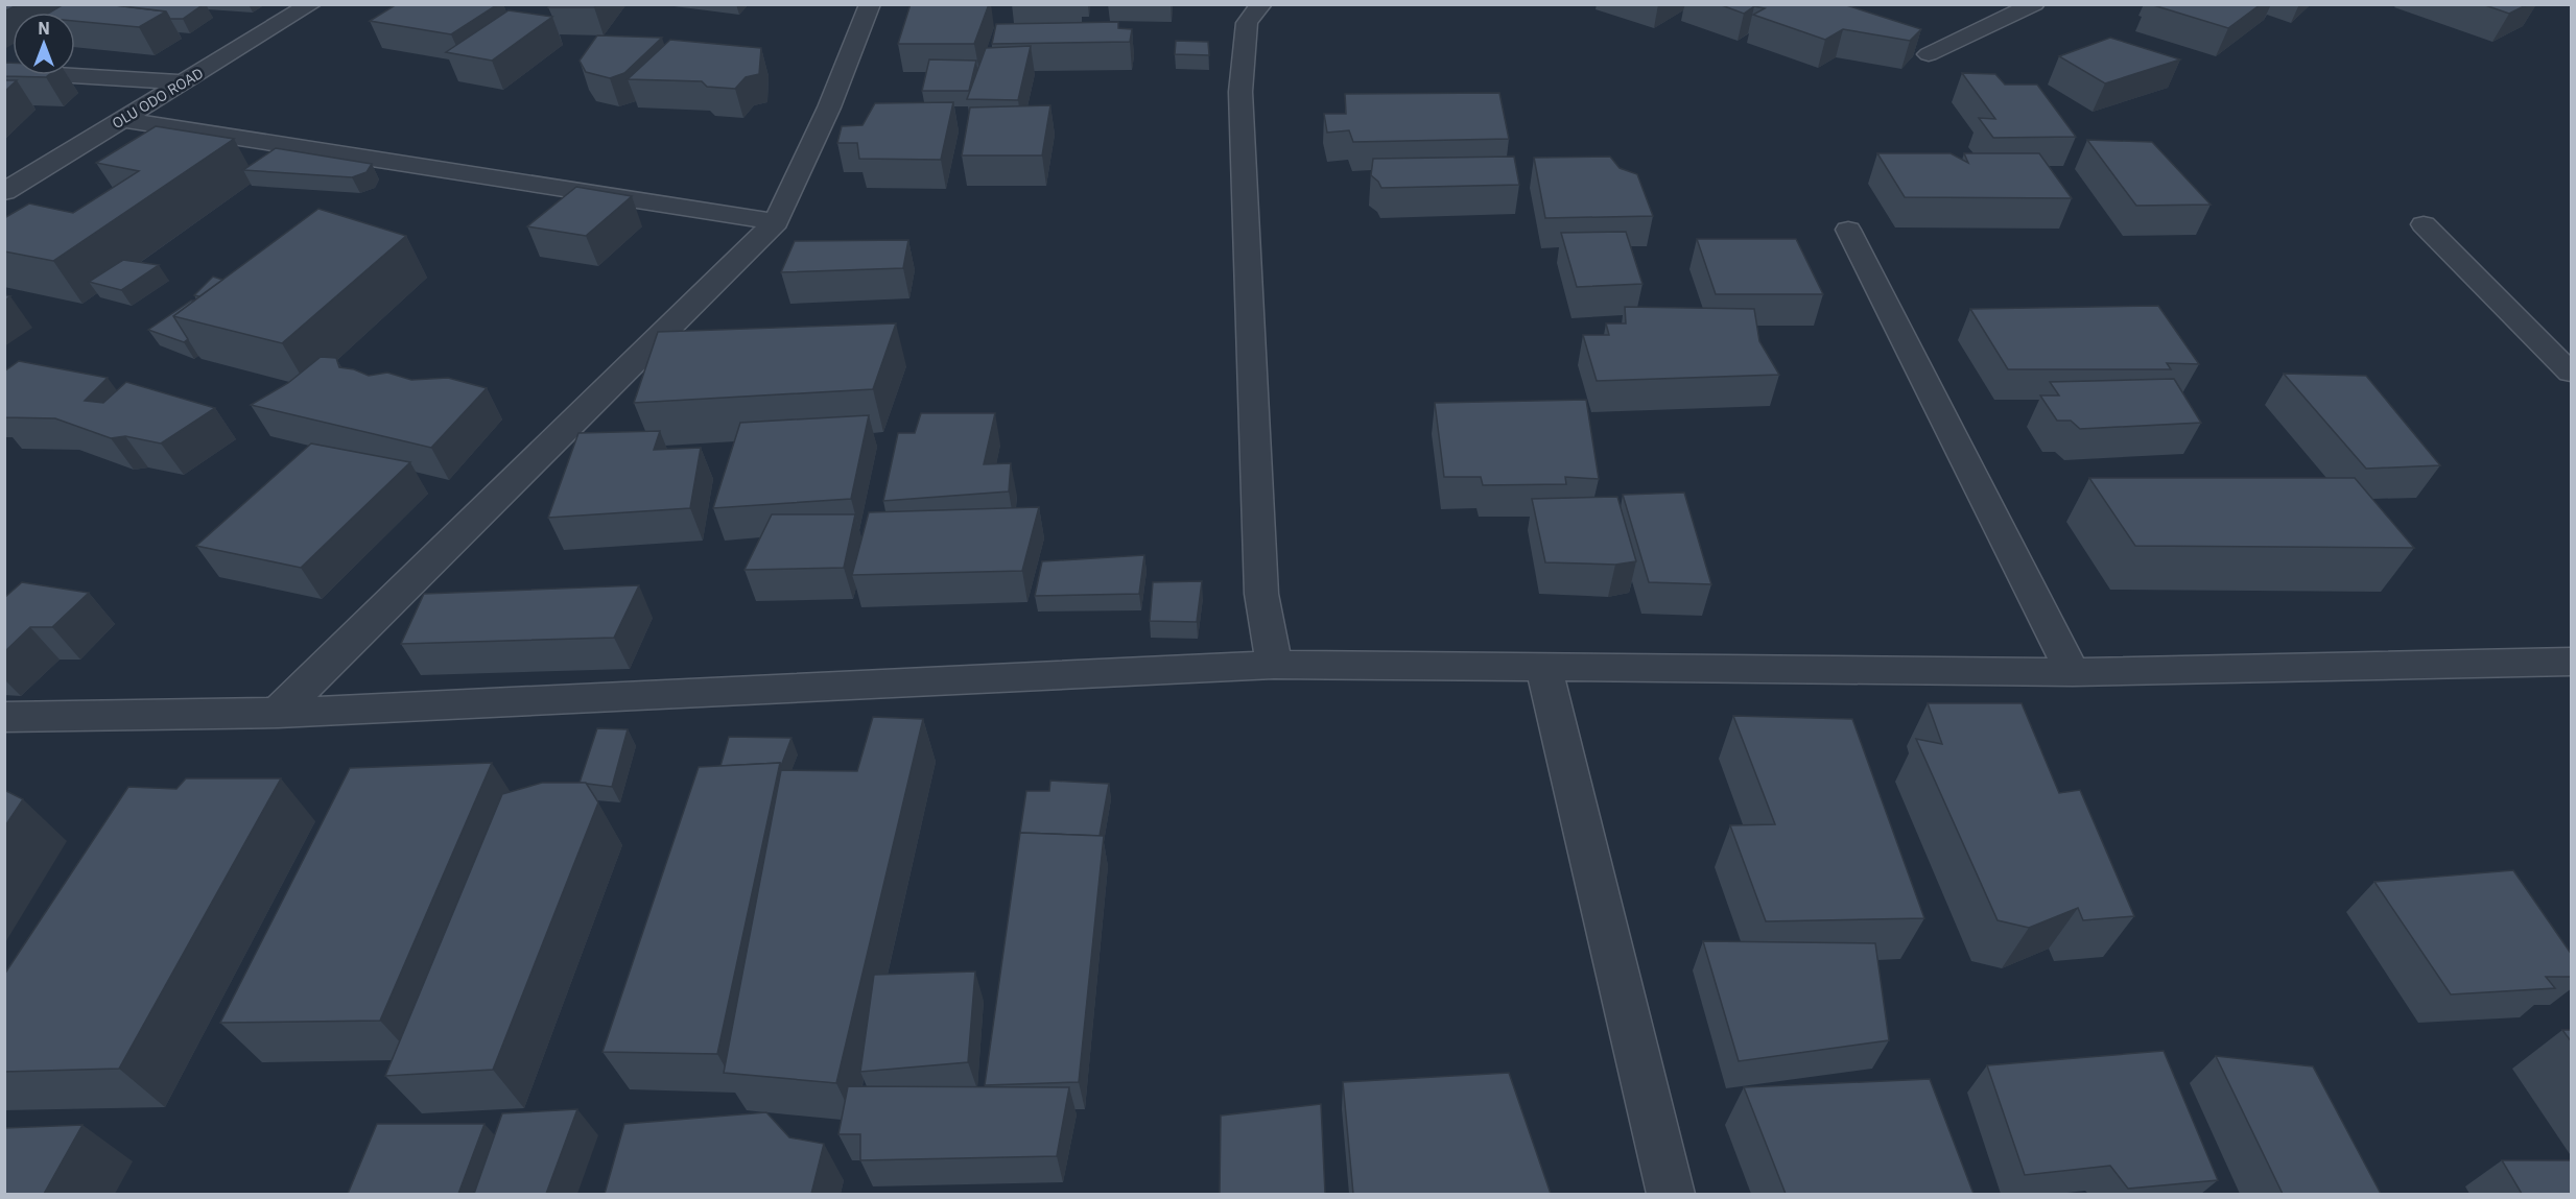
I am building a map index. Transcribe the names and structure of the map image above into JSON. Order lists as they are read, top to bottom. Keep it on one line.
{"streets":{"street":["OLU ODO ROAD"]},"north":"top"}
